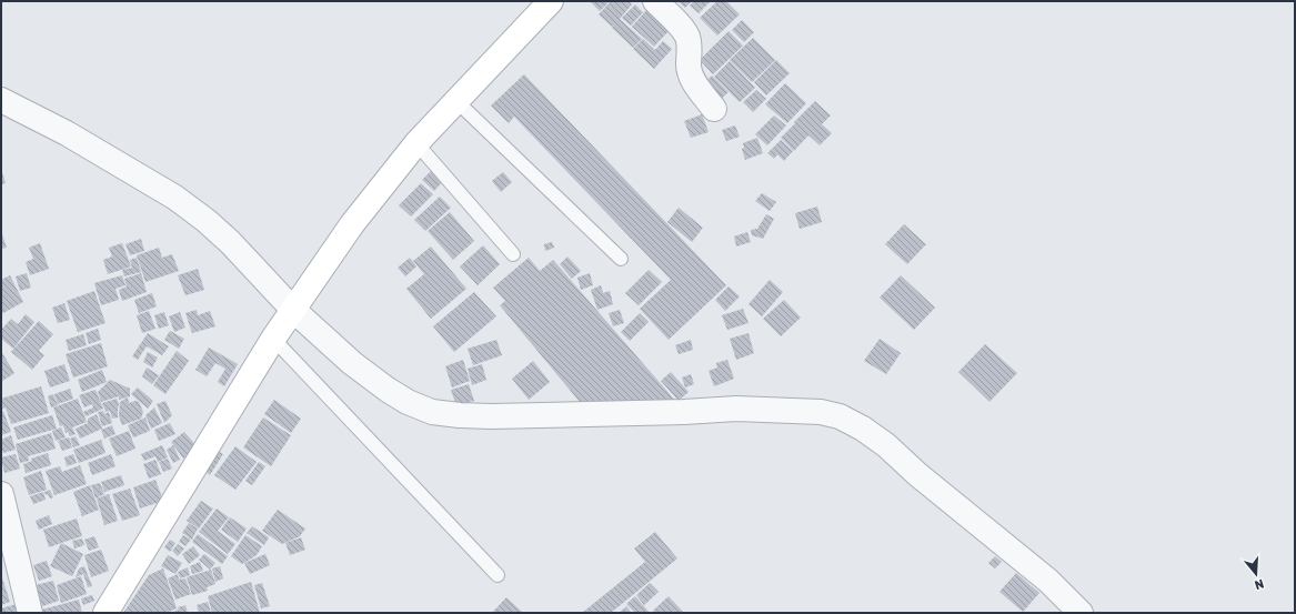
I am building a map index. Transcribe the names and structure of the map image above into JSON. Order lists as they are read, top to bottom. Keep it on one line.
{"north":"bottom"}
